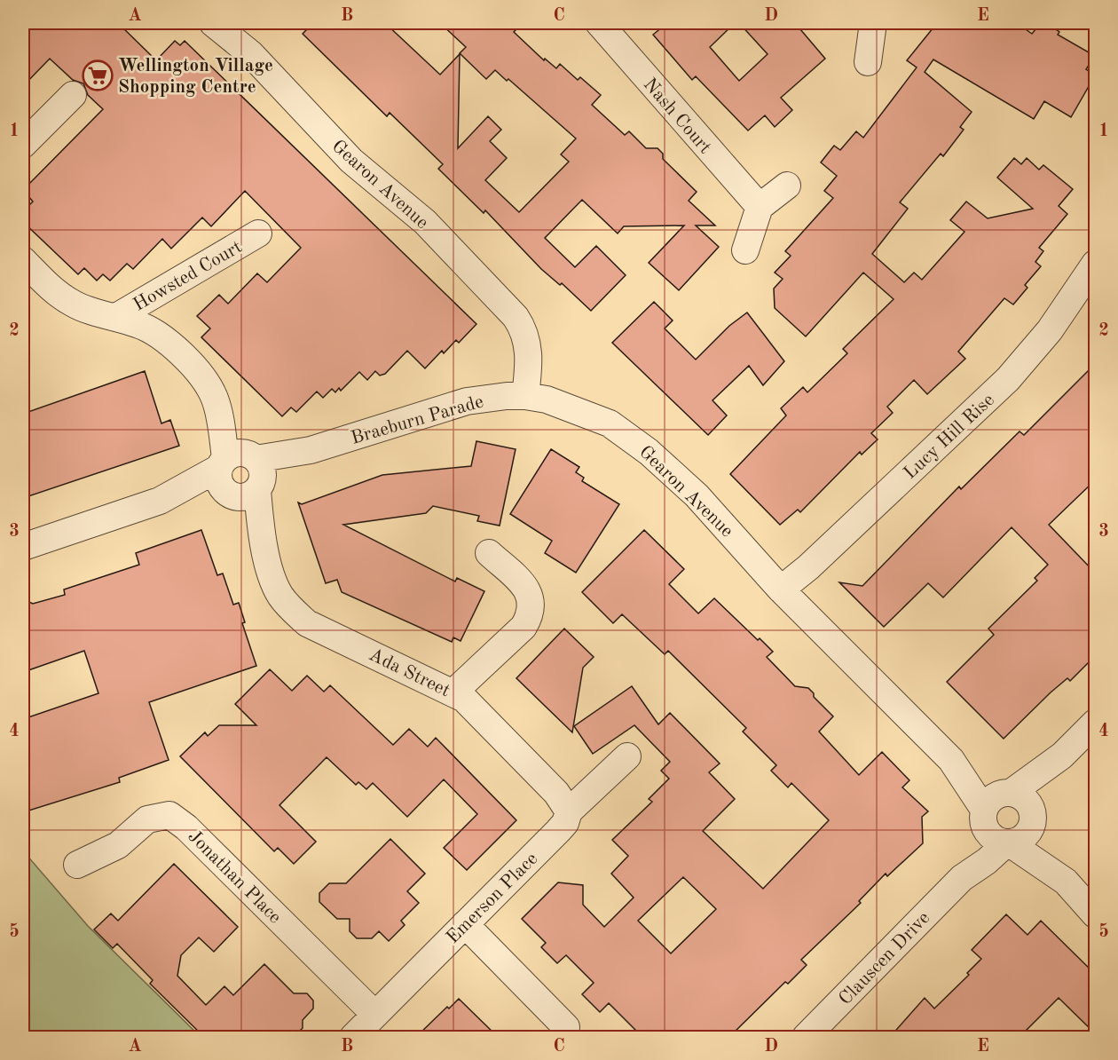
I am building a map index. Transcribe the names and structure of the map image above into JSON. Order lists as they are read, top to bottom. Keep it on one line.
{"streets":{"street":["Nash Court","Gearon Avenue","Howsted Court","Braeburn Parade","Lucy Hill Rise","Ada Street","Jonathan Place","Emerson Place","Clauscen Drive"]},"crossings":[["Gearon Avenue","Braeburn Parade"],["Gearon Avenue","Lucy Hill Rise"],["Gearon Avenue","Clauscen Drive"],["Howsted Court","Ada Street"],["Braeburn Parade","Ada Street"],["Ada Street","Emerson Place"],["Jonathan Place","Emerson Place"]],"places":{"supermarket":["Wellington Village Shopping Centre"]},"grid":{"columns":["A","B","C","D","E"],"rows":["1","2","3","4","5"]}}
